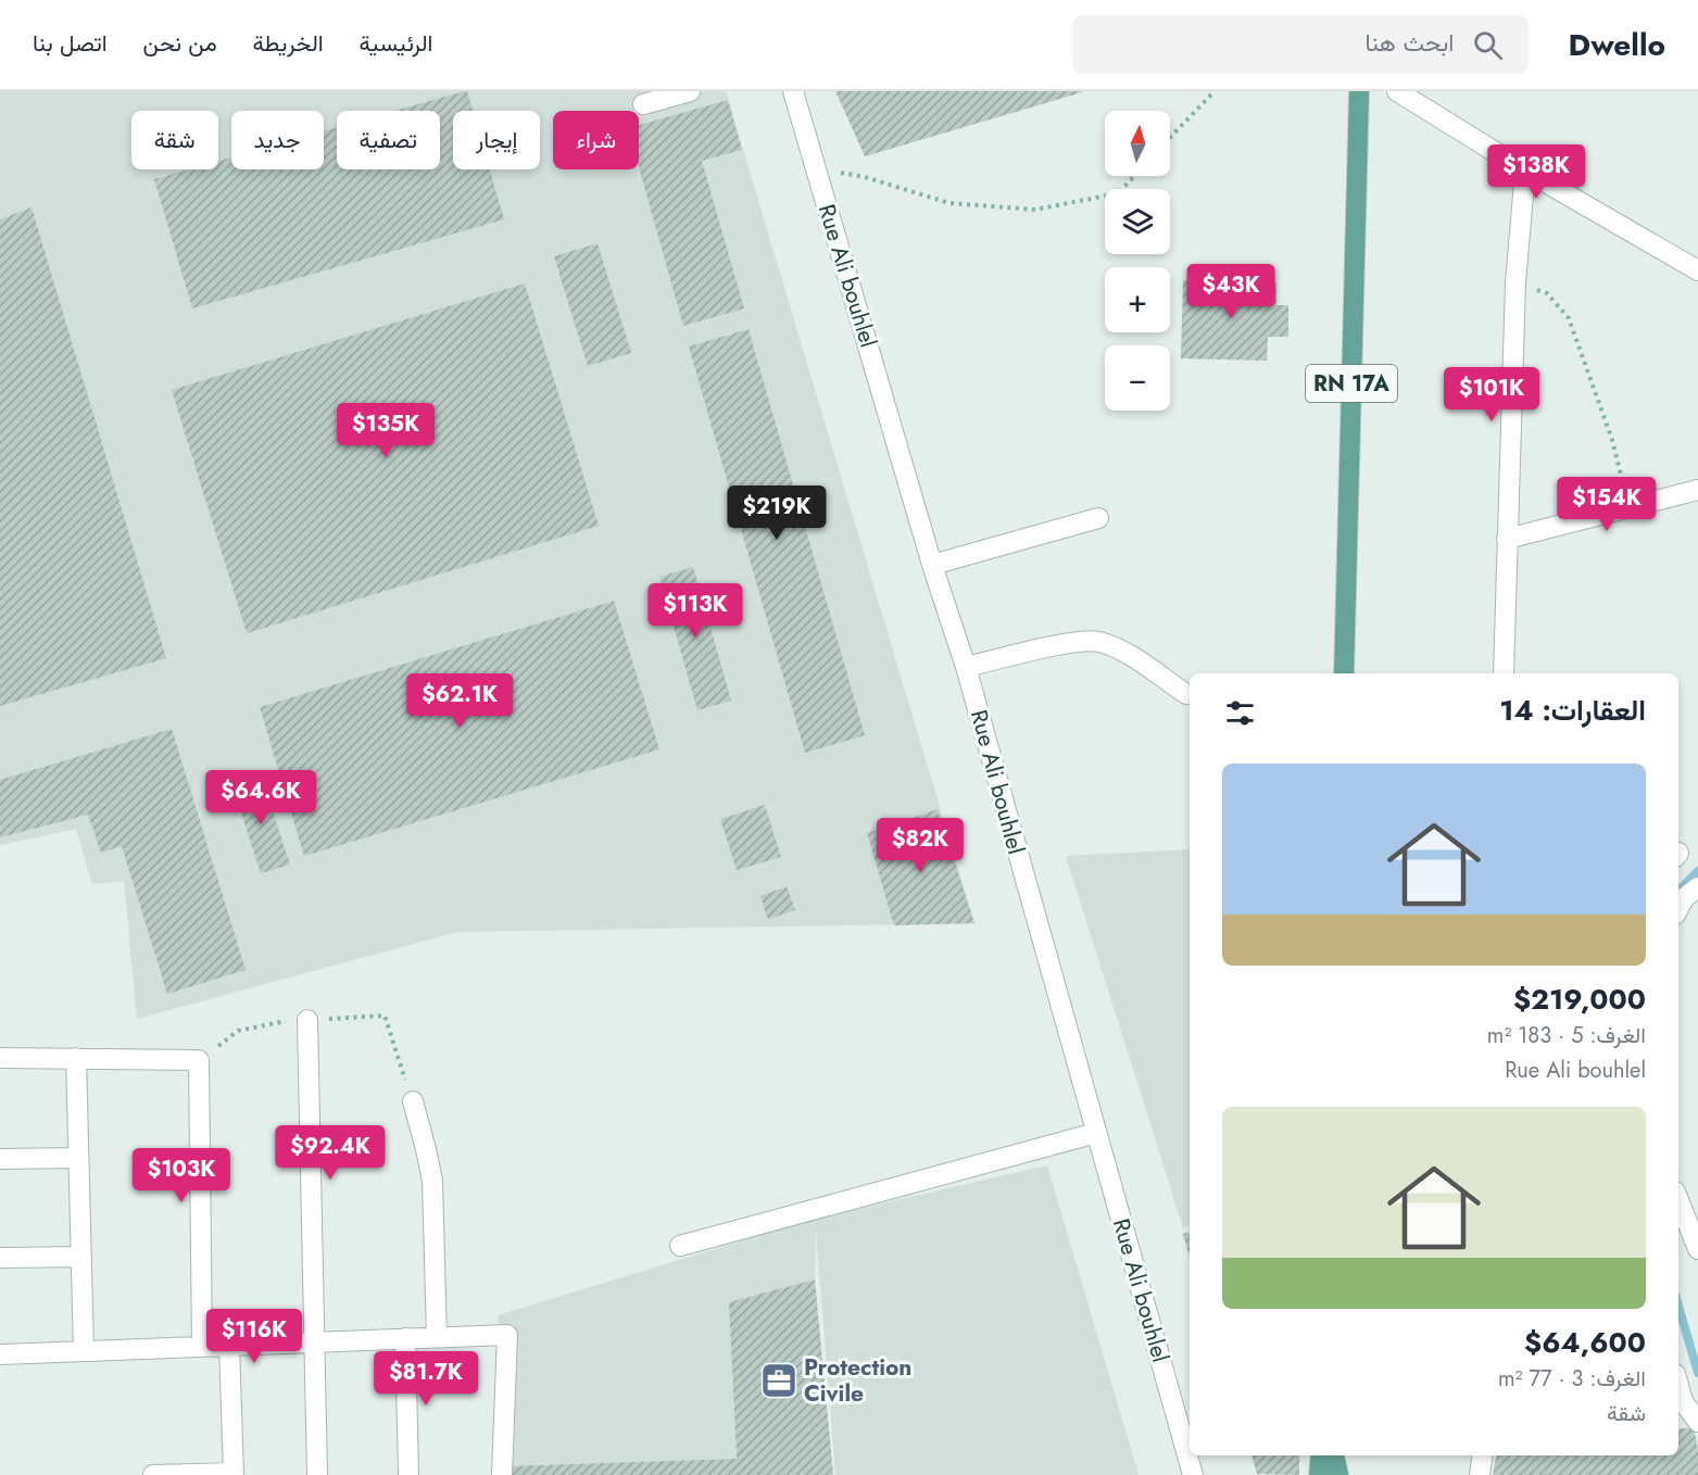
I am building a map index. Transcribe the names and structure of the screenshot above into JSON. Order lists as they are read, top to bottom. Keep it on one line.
{"streets":{"main road":["RN 17A"],"street":["Rue Ali bouhlel"]},"places":{"office":["Protection Civile"]},"north":"top","page":{"header":"Dwello","search":"ابحث هنا","nav":["الرئيسية","الخريطة","من نحن","اتصل بنا"],"map_buttons":["+","−"],"chip":["شراء","إيجار","تصفية","جديد","شقة"],"price":["$138K","$43K","$101K","$135K","$154K","$219K","$113K","$62.1K","$64.6K","$82K","$92.4K","$103K","$116K","$81.7K"],"heading":"العقارات: 14","list":[{"name":"$219,000","note":"الغرف: 5 · 183 m² · Rue Ali bouhlel"},{"name":"$64,600","note":"الغرف: 3 · 77 m² · شقة"}]}}
